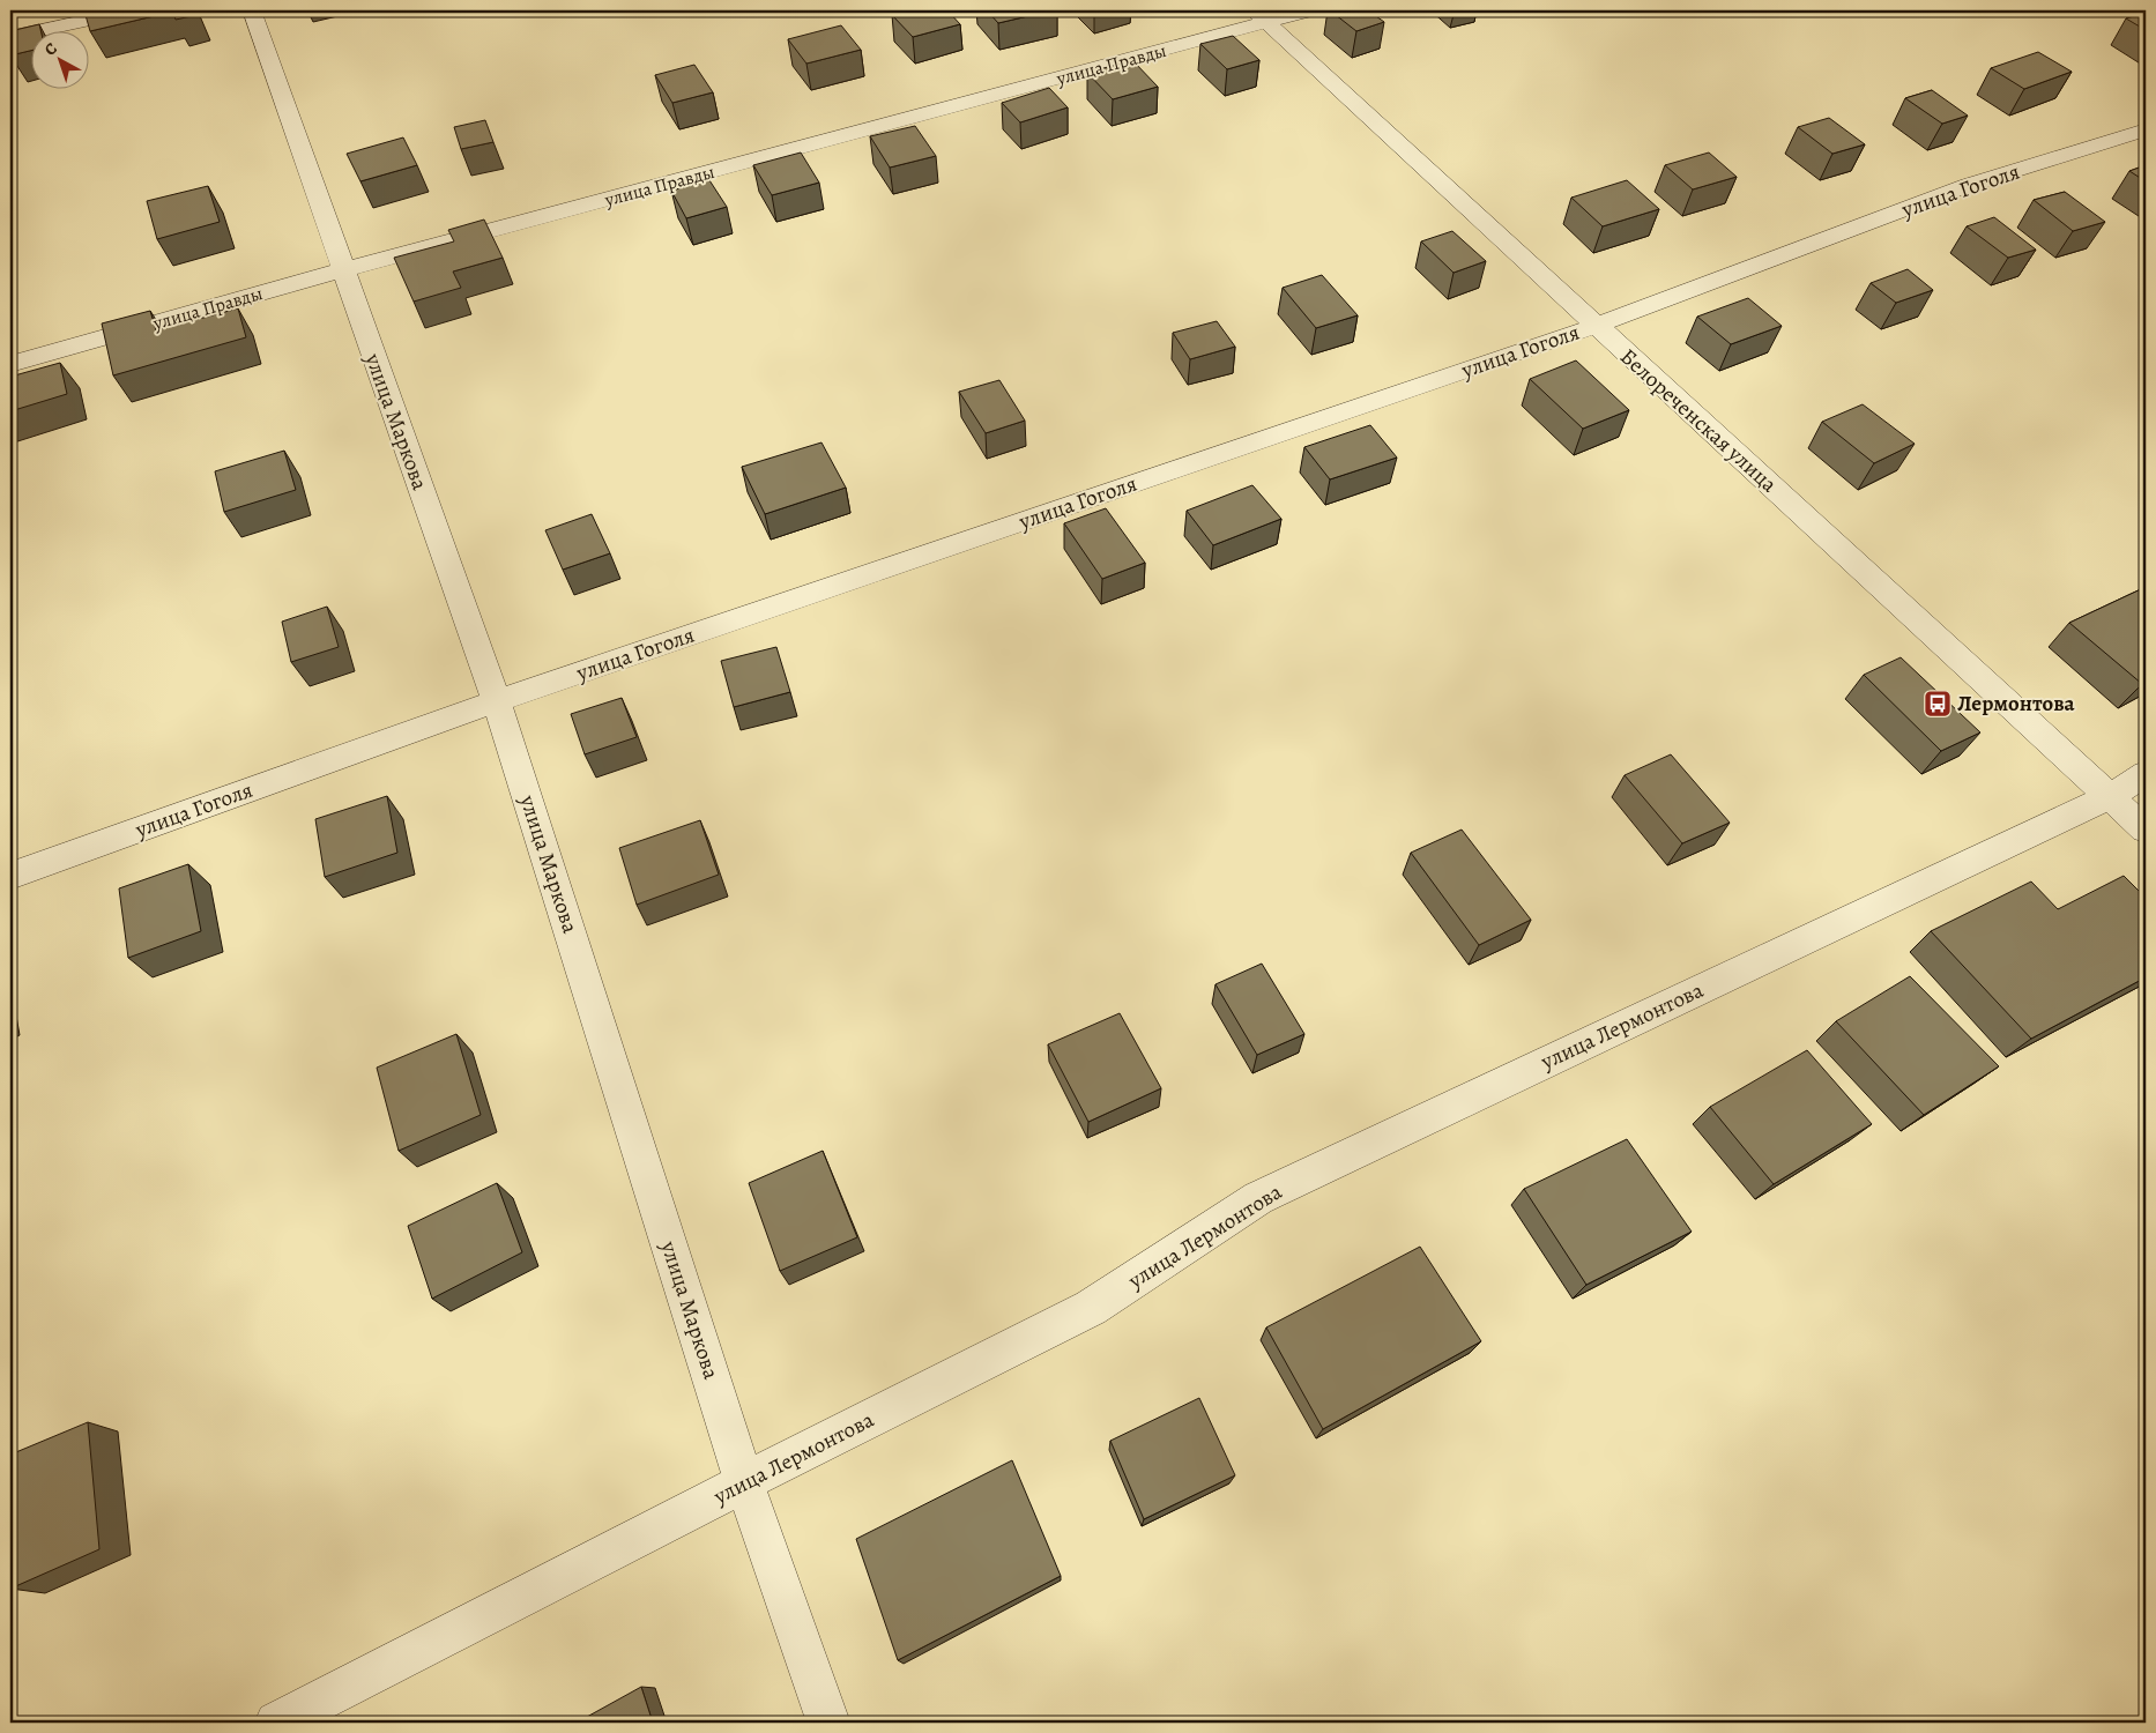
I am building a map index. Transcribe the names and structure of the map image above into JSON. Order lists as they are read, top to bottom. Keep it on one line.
{"streets":{"street":["улица Правды","улица Гоголя","Белореченская улица","улица Маркова","улица Лермонтова"]},"crossings":[["улица Правды","Белореченская улица"],["улица Правды","улица Маркова"],["улица Гоголя","Белореченская улица"],["улица Гоголя","улица Маркова"],["Белореченская улица","улица Лермонтова"],["улица Маркова","улица Лермонтова"]],"places":{"bus stop":["Лермонтова"]},"north":"top left"}
